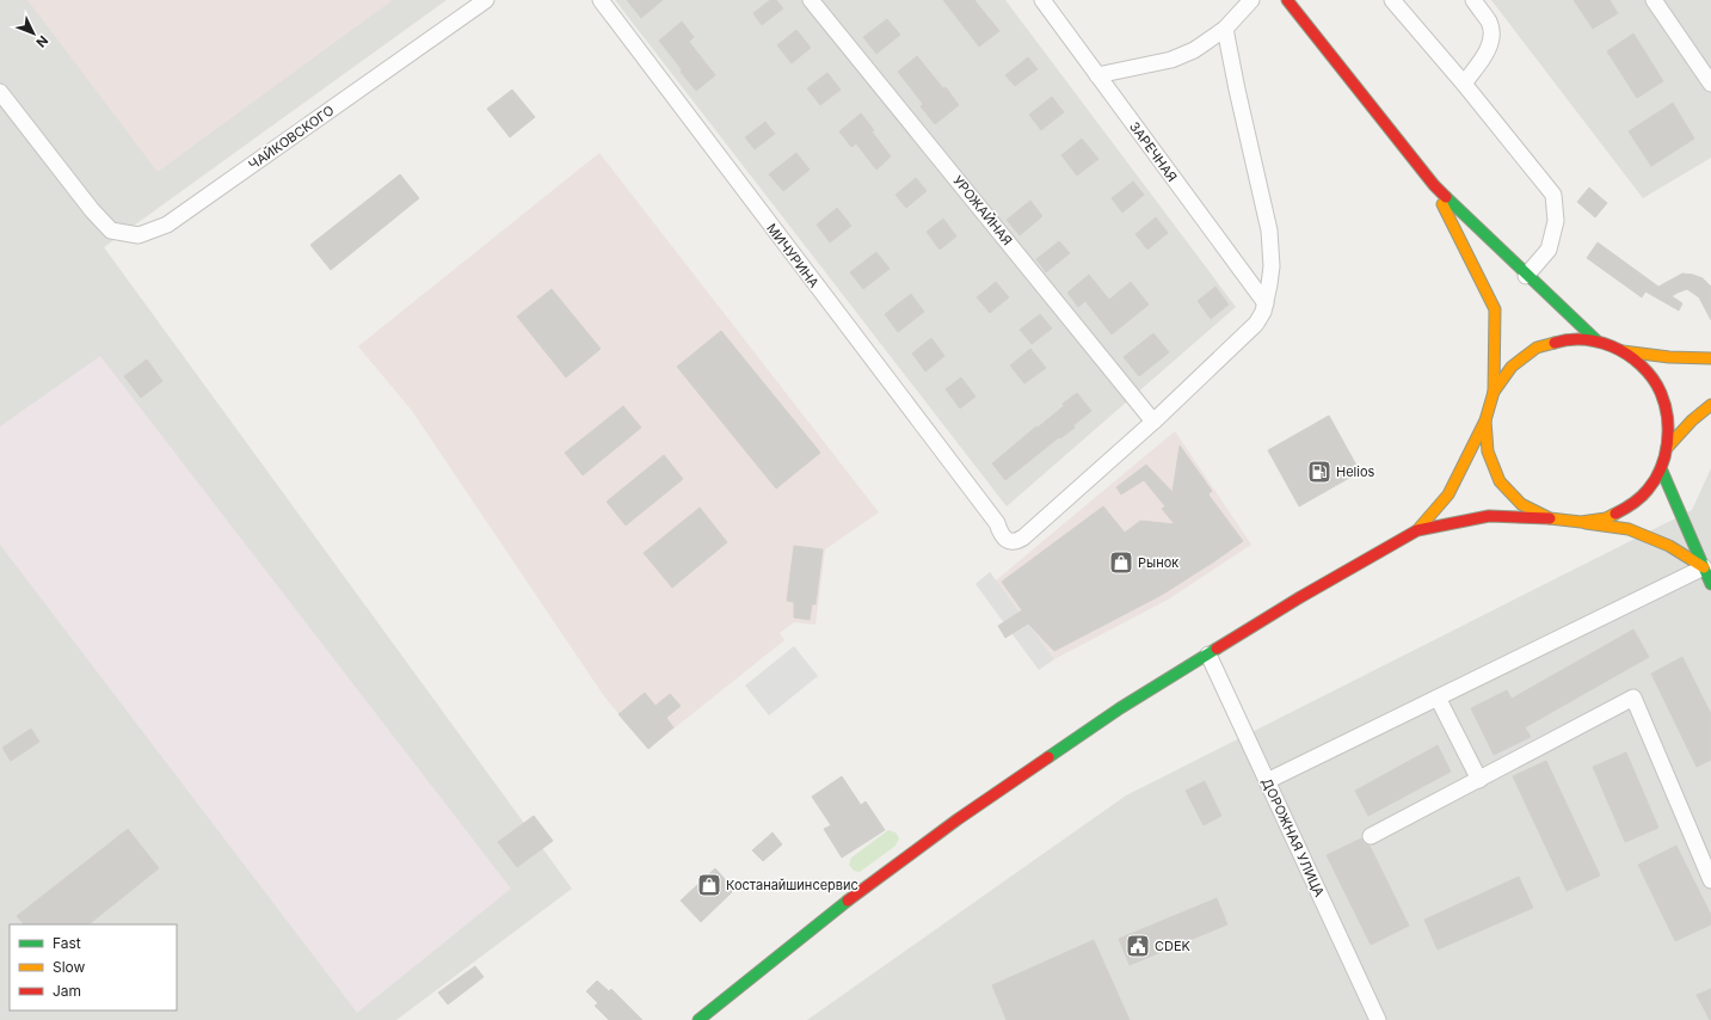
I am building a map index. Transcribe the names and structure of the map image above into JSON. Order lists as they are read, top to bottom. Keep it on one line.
{"streets":{"street":["ЧАЙКОВСКОГО","ЗАРЕЧНАЯ","УРОЖАЙНАЯ","МИЧУРИНА","ДОРОЖНАЯ УЛИЦА"]},"crossings":[["ЗАРЕЧНАЯ","МИЧУРИНА"],["УРОЖАЙНАЯ","МИЧУРИНА"]],"places":{"fuel station":["Helios"],"shop":["Рынок","Костанайшинсервис"],"public building":["CDEK"]},"legend":["Fast","Slow","Jam"],"north":"bottom right"}
